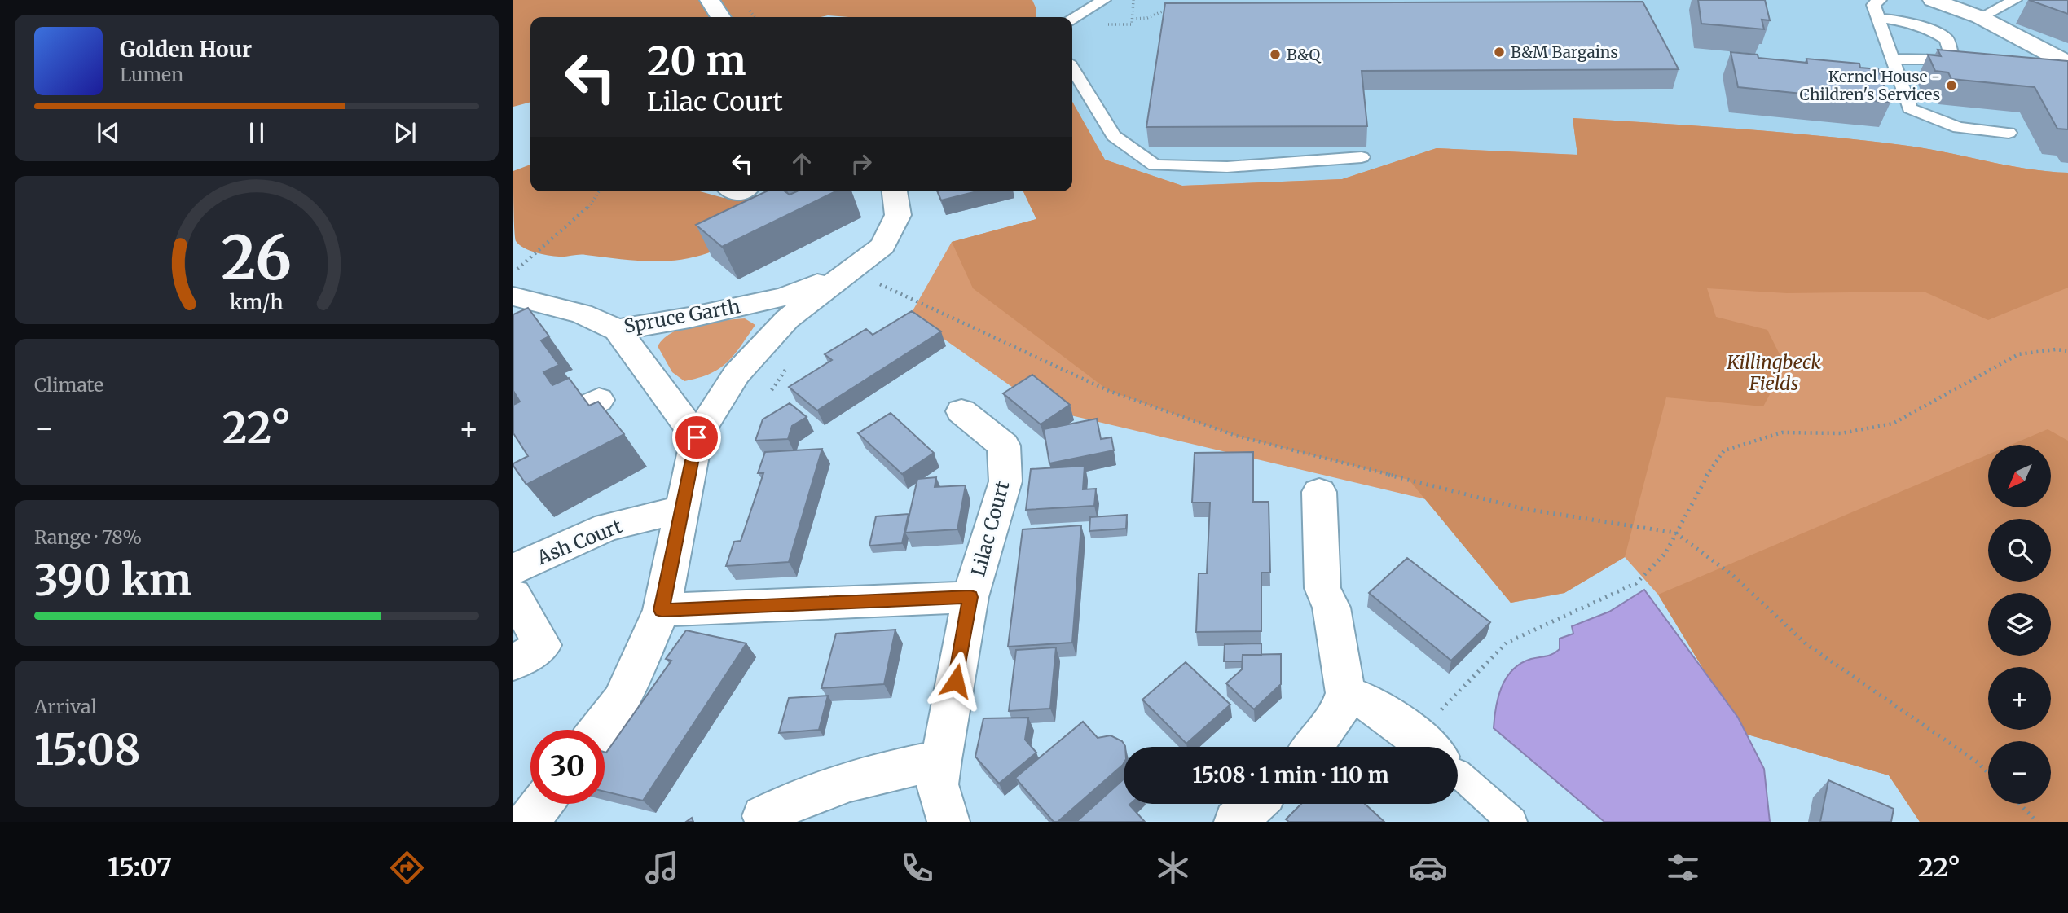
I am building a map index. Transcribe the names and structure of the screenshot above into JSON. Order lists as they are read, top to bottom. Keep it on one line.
{"streets":{"street":["Spruce Garth","Lilac Court","Ash Court"]},"parks":["Killingbeck Fields"],"places":["B&M Bargains","B&Q","Kernel House - Children's Services"],"north":"bottom left","page":{"turn":["20 m","Lilac Court"],"song":["Golden Hour","Lumen"],"tile":["Climate",["Range · 78%","390 km"],["Arrival","15:08"]],"heat":["−","22°","+"],"map_buttons":["+","−"],"limit":"30","trip":"15:08 · 1 min · 110 m","tabs":["15:07","22°"],"gauge":["26","km/h"]}}
